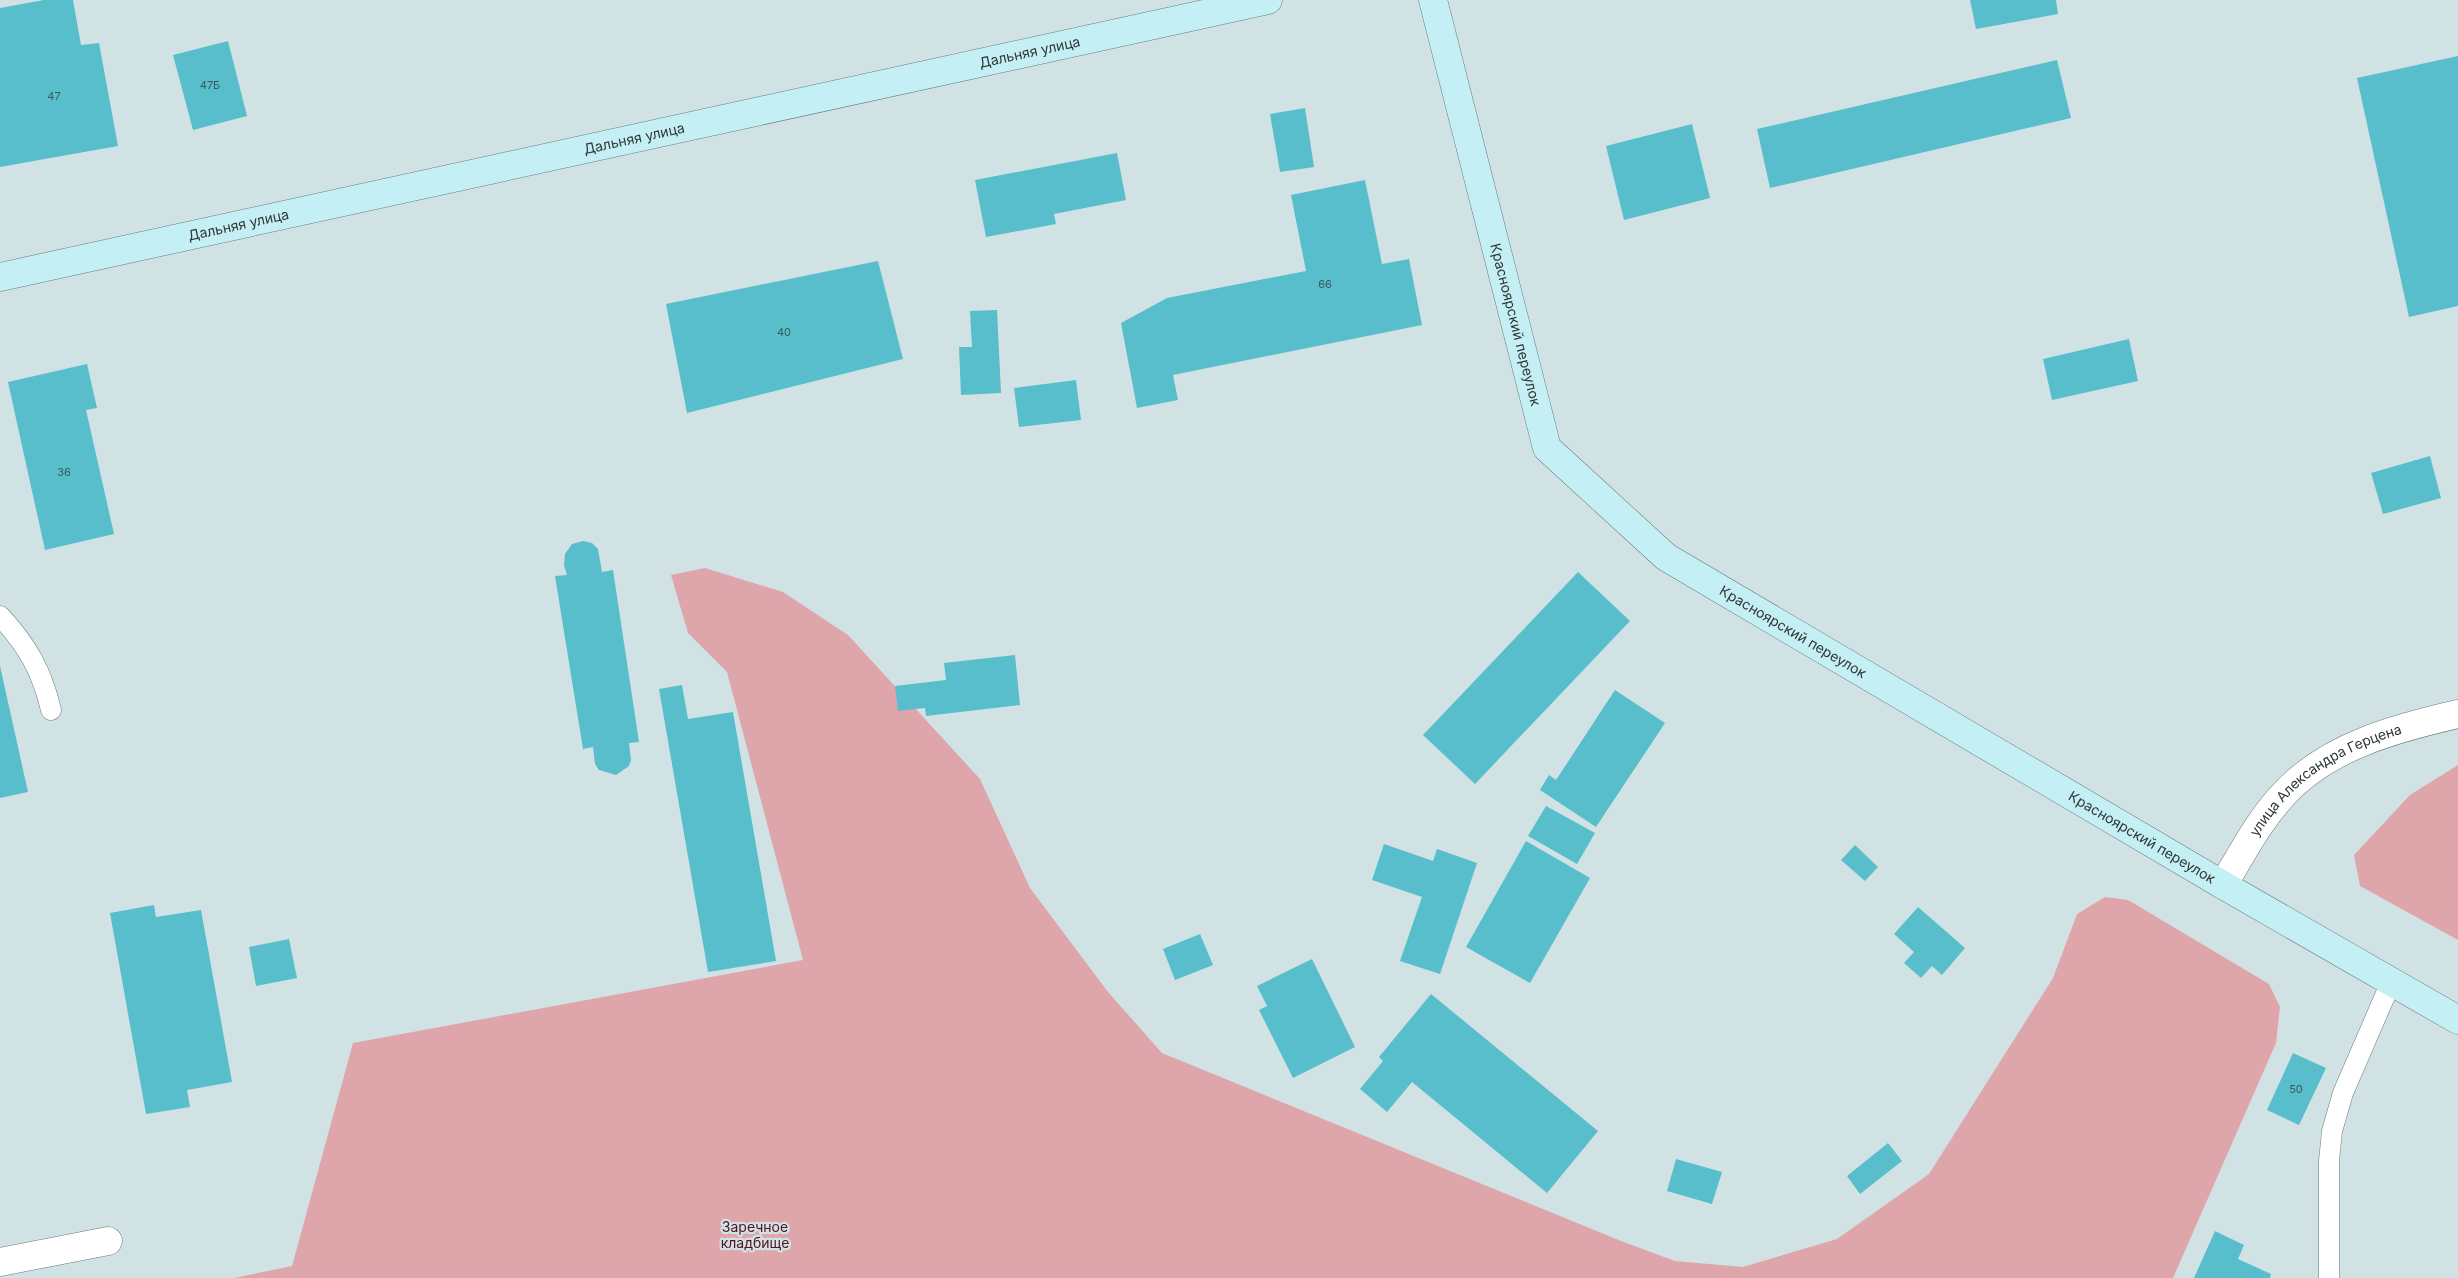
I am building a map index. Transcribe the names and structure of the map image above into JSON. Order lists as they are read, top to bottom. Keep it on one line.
{"streets":{"main road":["Дальняя улица","Красноярский переулок"],"street":["улица Александра Герцена"]},"crossings":[["Красноярский переулок","улица Александра Герцена"]],"parks":["Заречное кладбище"],"house_numbers":["47Б","47","66","40","36","50"]}
